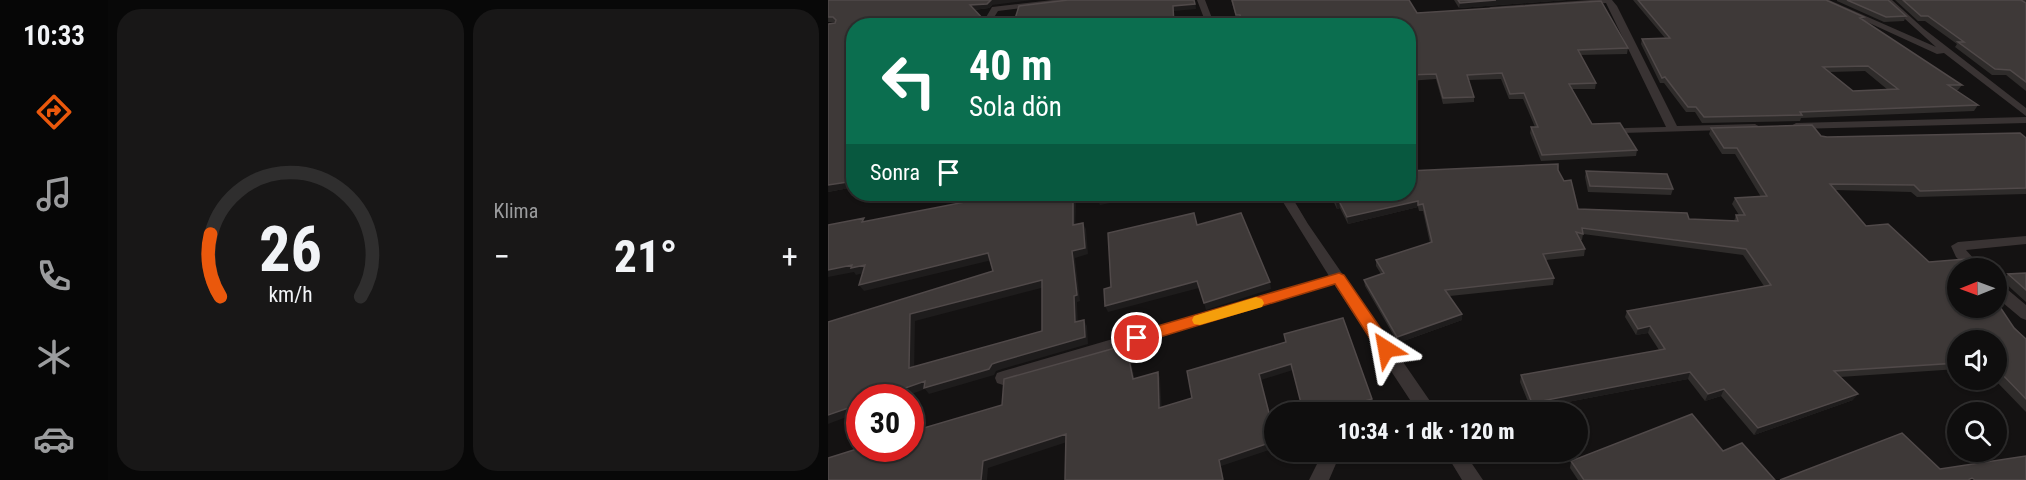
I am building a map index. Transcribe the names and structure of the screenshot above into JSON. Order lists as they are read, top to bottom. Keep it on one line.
{"north":"left","page":{"tabs":"10:33","tile":"Klima","turn":["40 m","Sola dön"],"then":"Sonra","heat":["−","21°","+"],"limit":"30","trip":"10:34 · 1 dk · 120 m","gauge":["26","km/h"]}}
